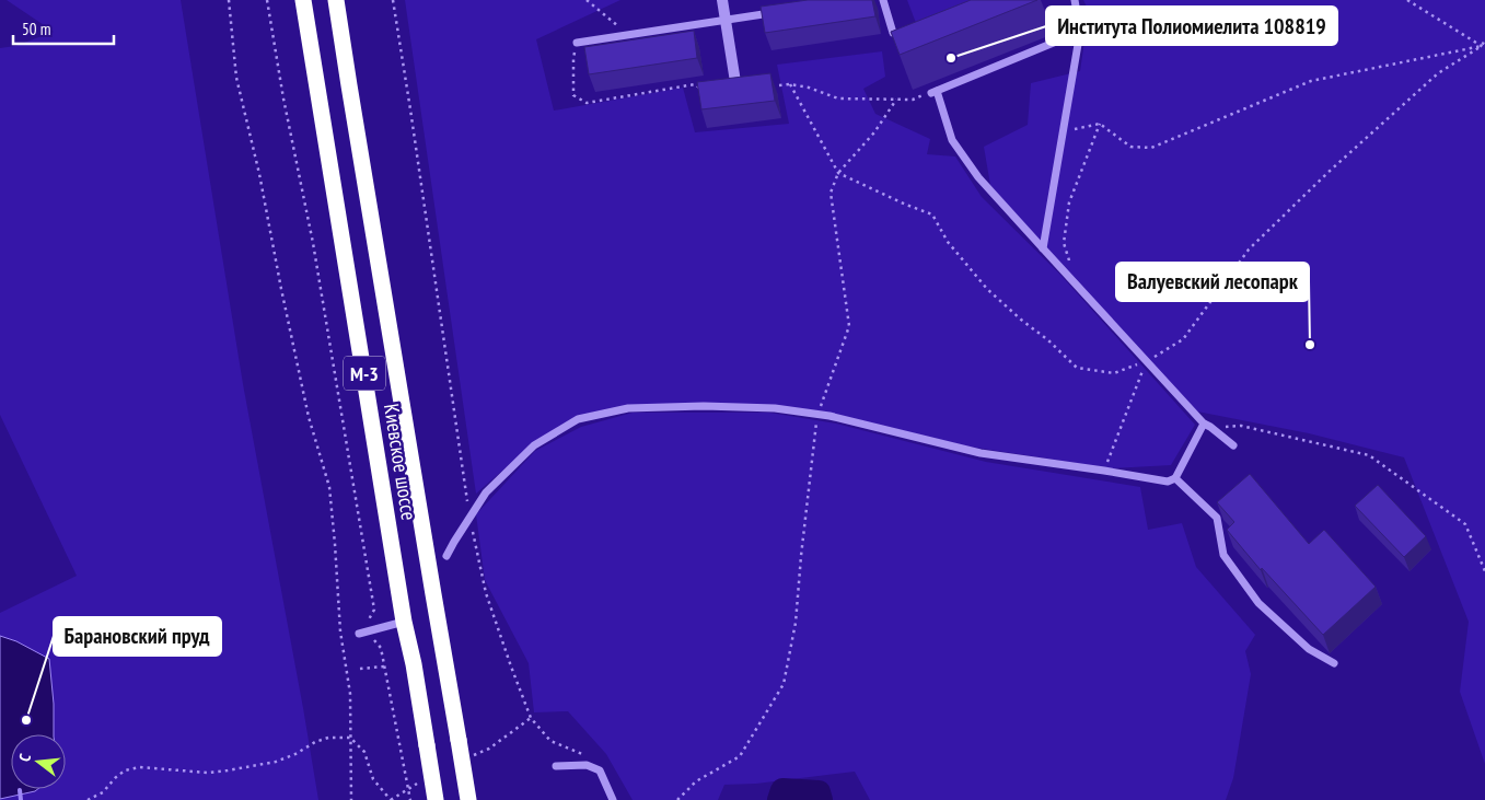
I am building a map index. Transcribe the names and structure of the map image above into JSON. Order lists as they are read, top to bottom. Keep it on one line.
{"streets":{"highway":["М-3","Киевское шоссе"]},"places":["Института Полиомиелита 108819","Валуевский лесопарк","Барановский пруд"],"scale_bar":"50 m","north":"left"}
